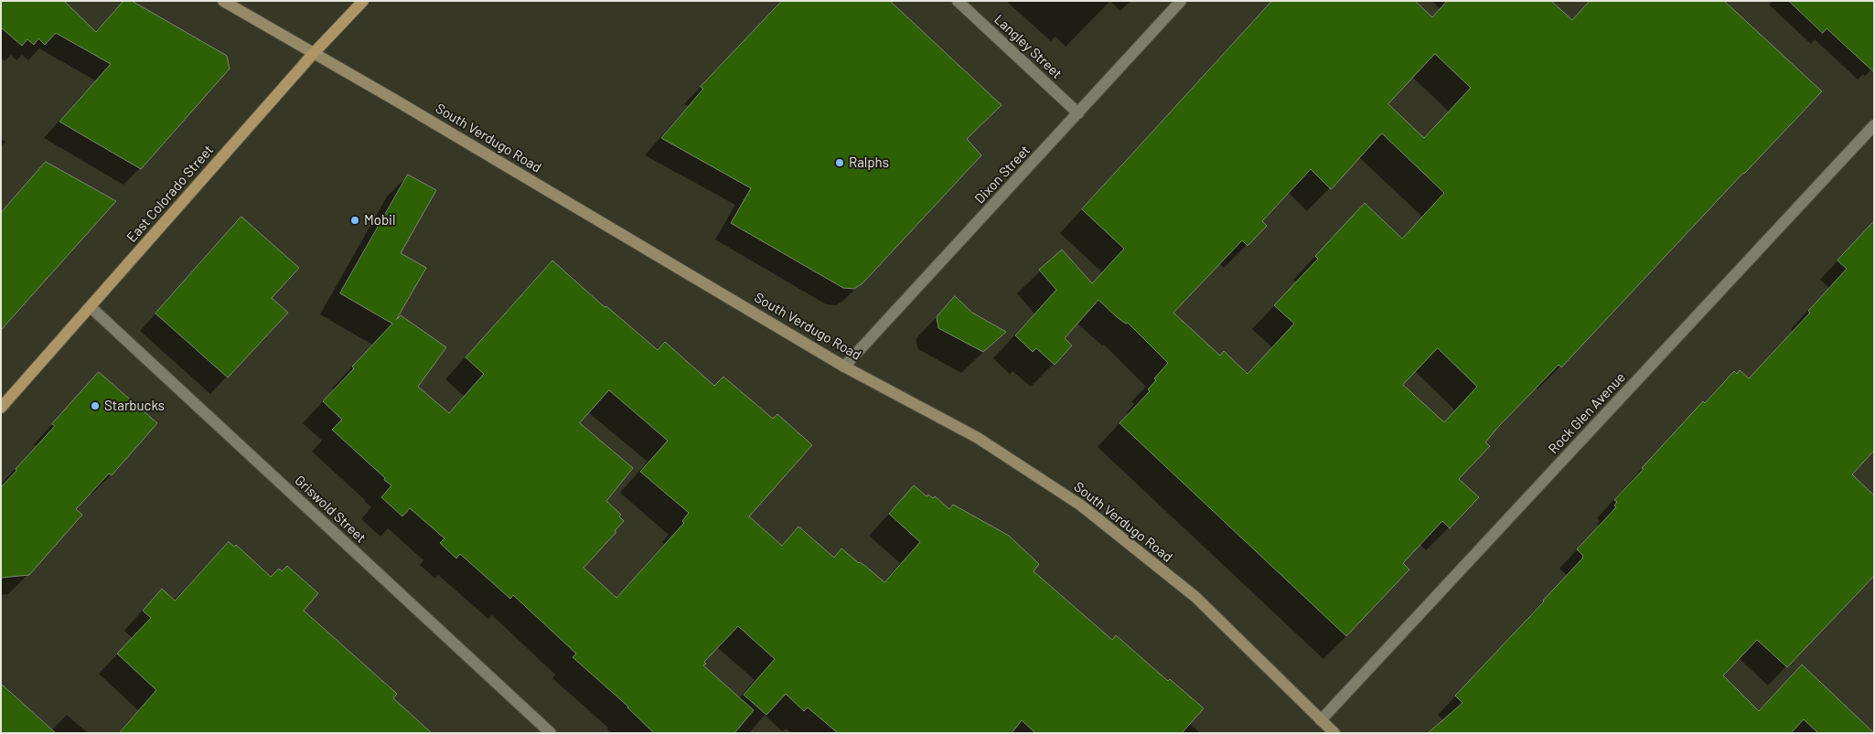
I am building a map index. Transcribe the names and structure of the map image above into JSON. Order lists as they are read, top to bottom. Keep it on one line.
{"streets":{"main road":["South Verdugo Road","East Colorado Street"],"street":["Langley Street","Dixon Street","Rock Glen Avenue","Griswold Street"]},"crossings":[["Langley Street","Dixon Street"],["South Verdugo Road","Dixon Street"],["South Verdugo Road","East Colorado Street"],["South Verdugo Road","Rock Glen Avenue"],["East Colorado Street","Griswold Street"]],"places":["Ralphs","Mobil","Starbucks"]}
